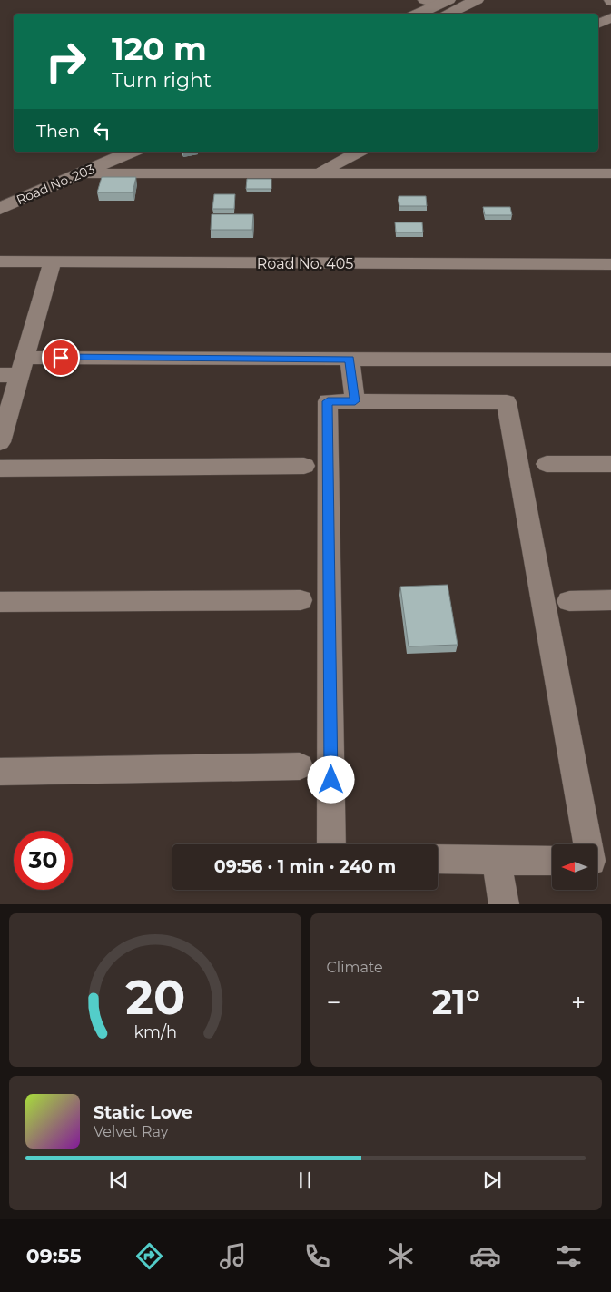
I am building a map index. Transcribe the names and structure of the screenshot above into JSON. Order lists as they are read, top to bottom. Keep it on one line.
{"streets":{"street":["Road No. 203","Road No. 405"]},"north":"left","page":{"turn":["120 m","Turn right"],"then":"Then","limit":"30","trip":"09:56 · 1 min · 240 m","tile":"Climate","heat":["−","21°","+"],"song":["Static Love","Velvet Ray"],"tabs":"09:55","gauge":["20","km/h"]}}
